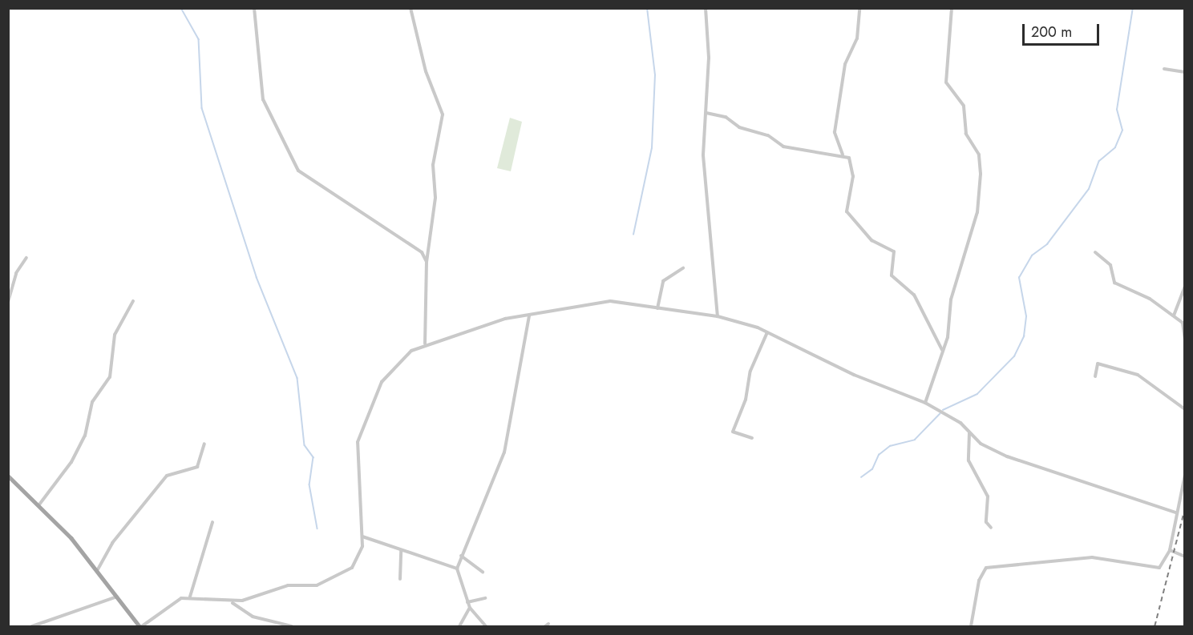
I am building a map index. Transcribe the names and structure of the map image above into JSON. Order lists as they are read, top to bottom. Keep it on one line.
{"scale_bar":"200 m"}
